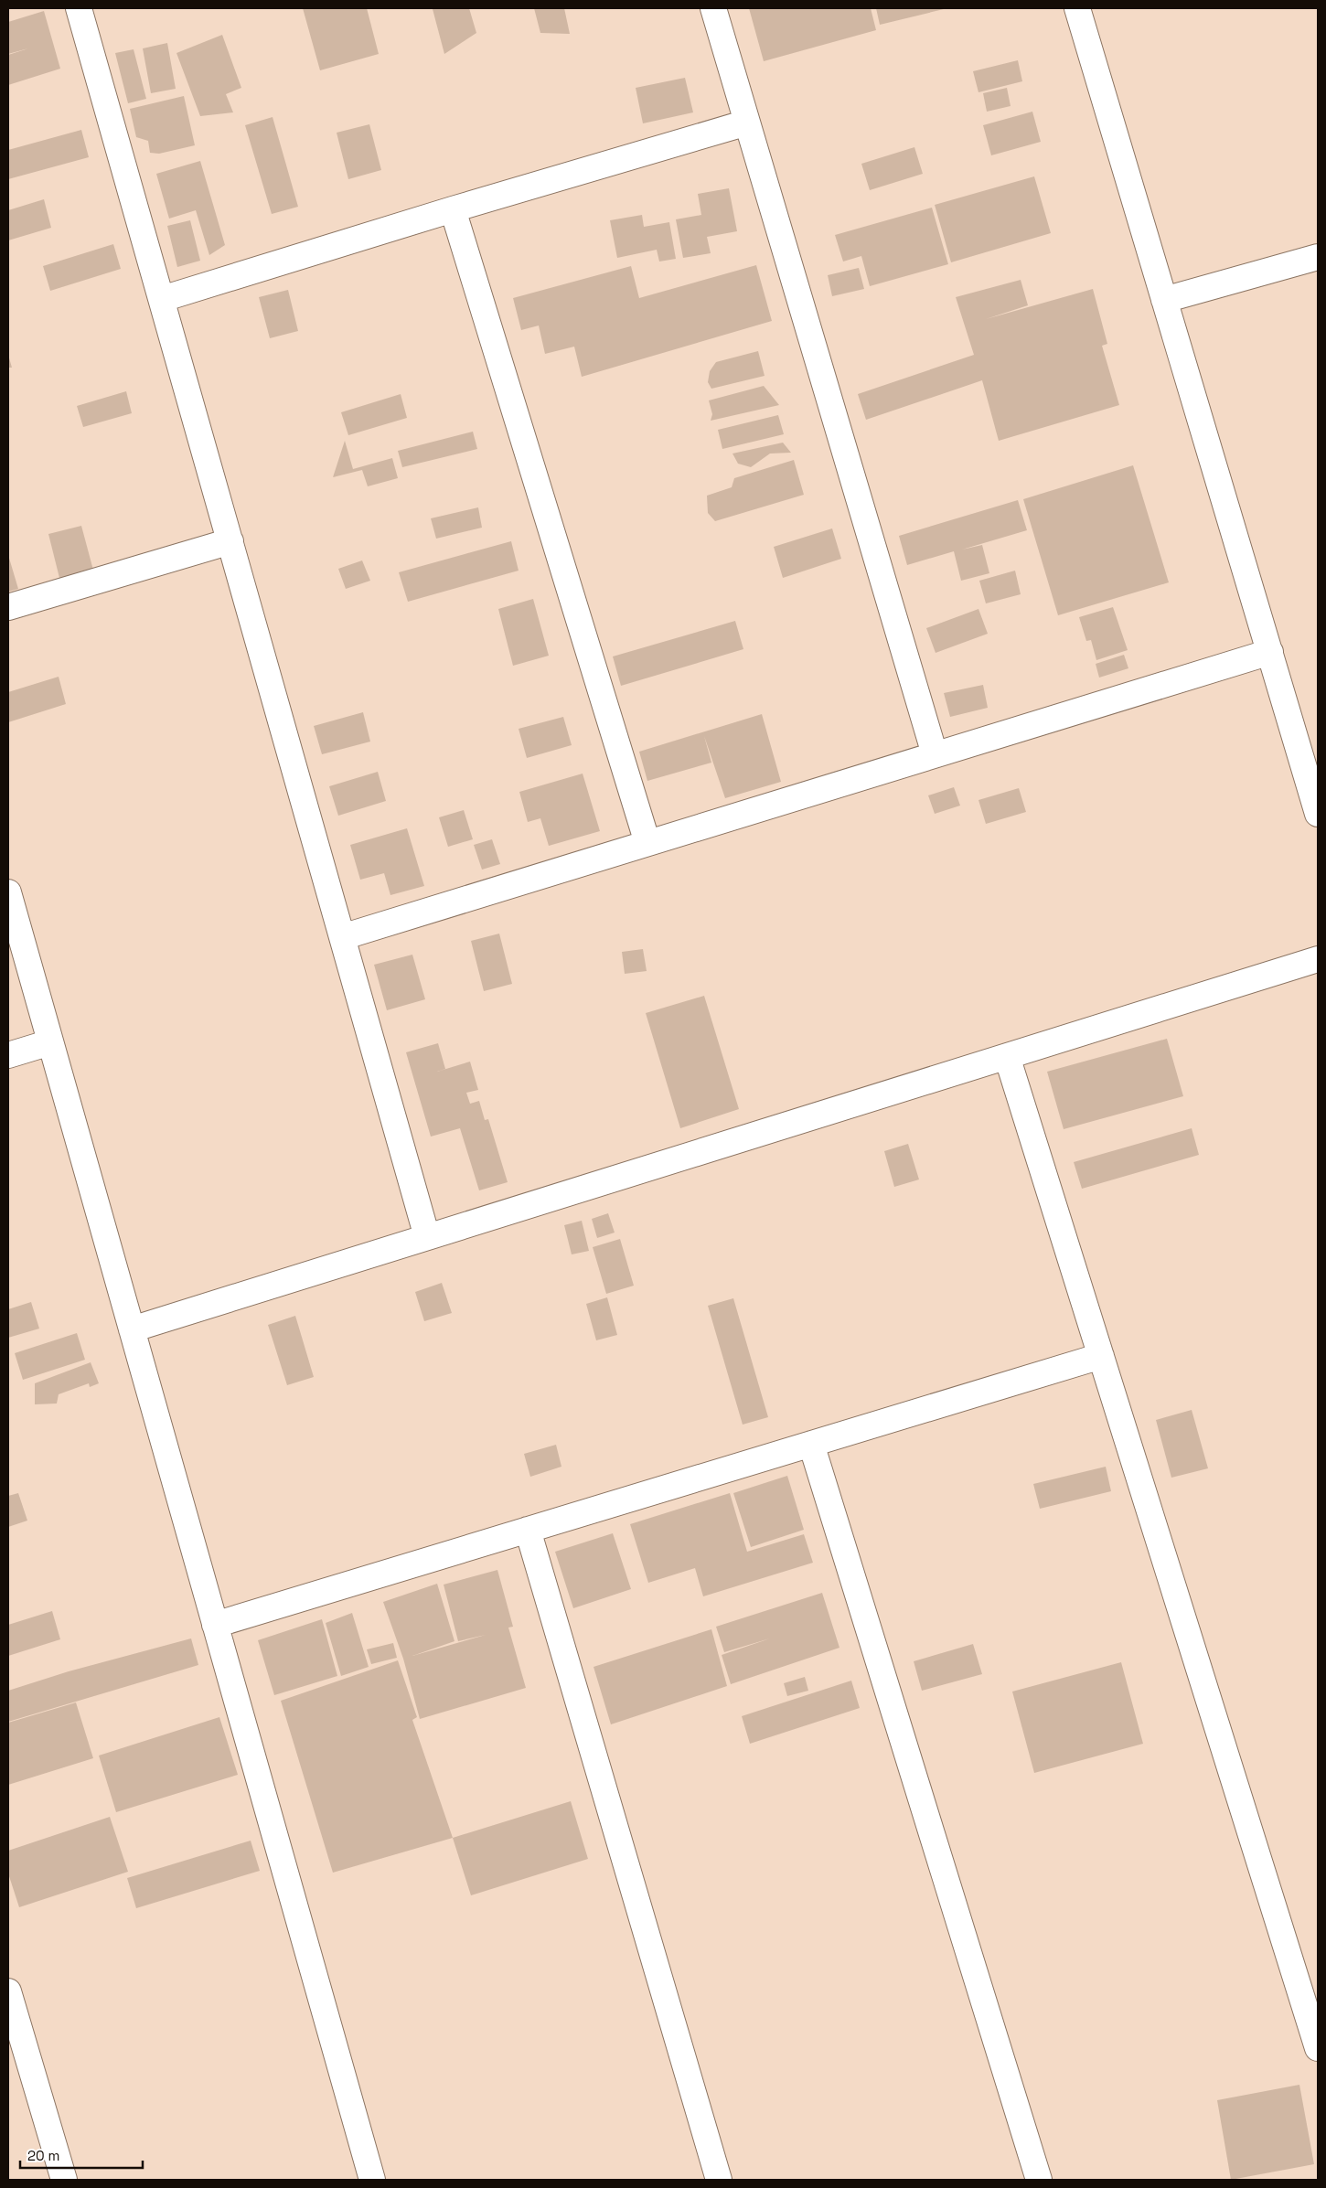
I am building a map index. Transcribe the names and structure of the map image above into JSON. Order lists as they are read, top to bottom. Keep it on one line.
{"scale_bar":"20 m"}
